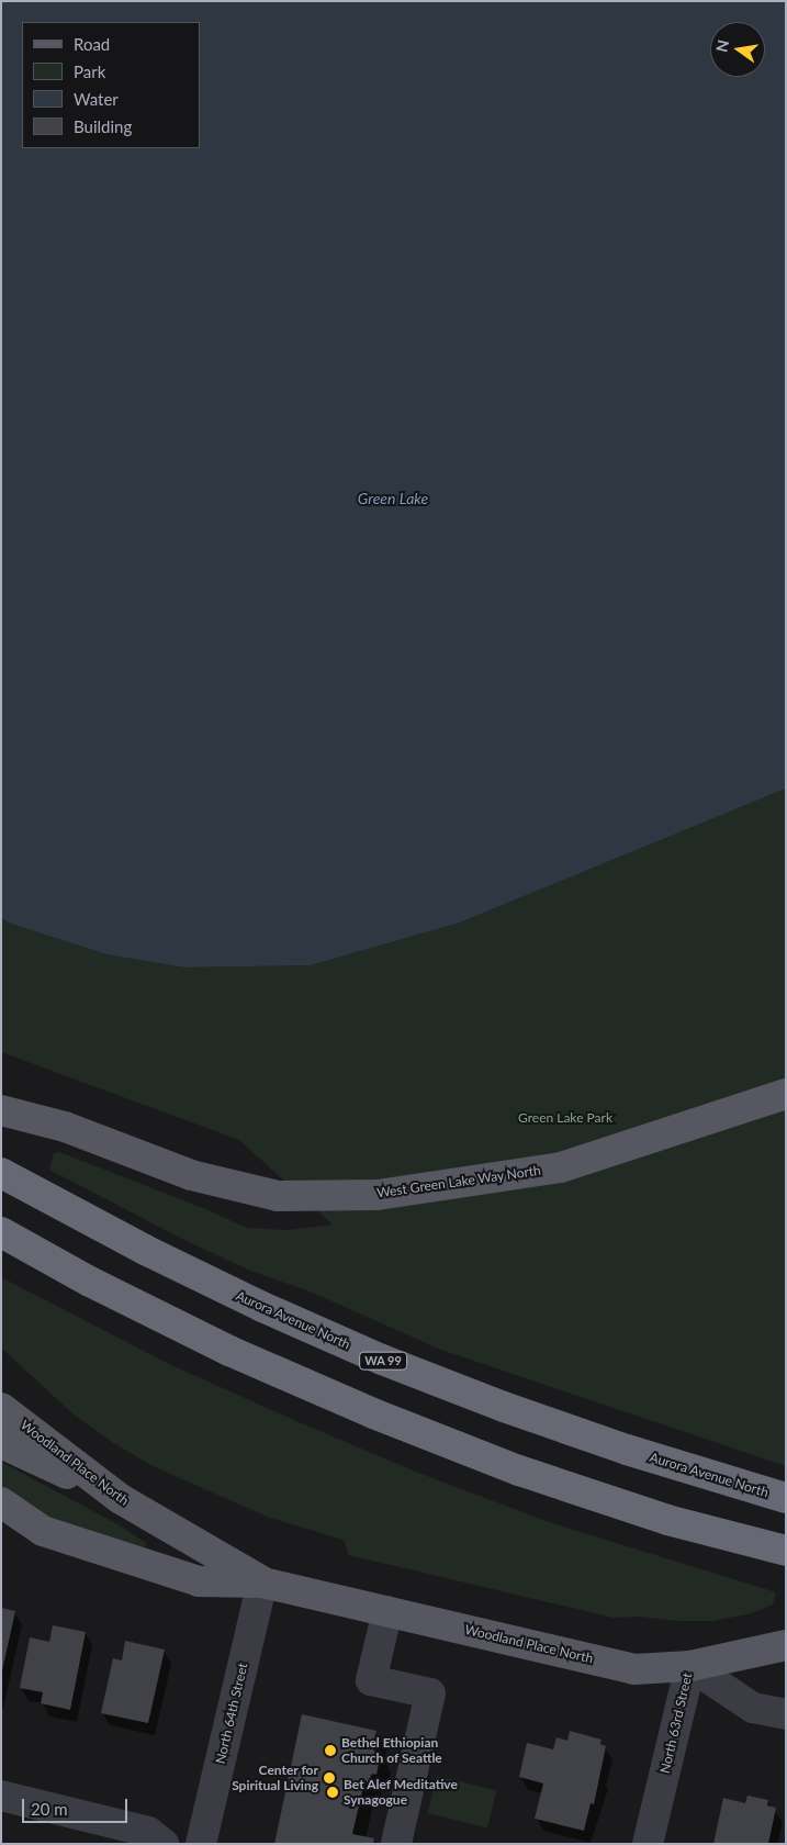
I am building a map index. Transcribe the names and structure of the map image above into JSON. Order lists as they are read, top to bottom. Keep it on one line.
{"streets":{"highway":["Aurora Avenue North","WA 99"],"main road":["West Green Lake Way North","Woodland Place North","North 63rd Street"],"street":["North 64th Street"]},"crossings":[["Woodland Place North","North 64th Street"],["Woodland Place North","North 63rd Street"]],"water":["Green Lake"],"parks":["Green Lake Park"],"places":["Bethel Ethiopian Church of Seattle","Center for Spiritual Living","Bet Alef Meditative Synagogue"],"legend":["Road","Park","Water","Building"],"scale_bar":"20 m","north":"left"}
